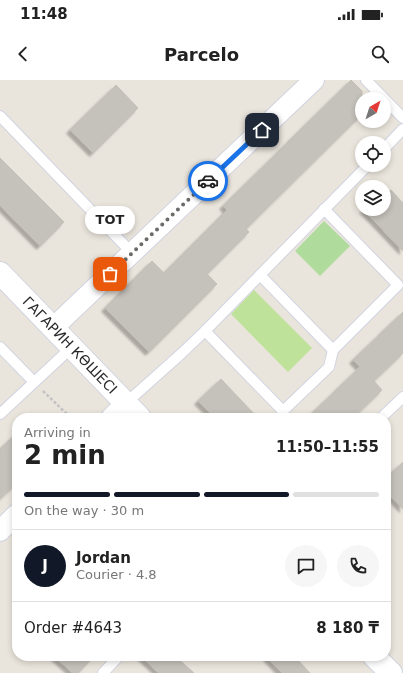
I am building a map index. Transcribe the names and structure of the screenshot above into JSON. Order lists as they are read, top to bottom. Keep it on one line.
{"streets":{"street":["ГАГАРИН КӨШЕСІ"]},"places":["ТОТ"],"north":"top right","page":{"status":"11:48","header":"Parcelo","bubble":"ТОТ","heading":["2 min","Arriving in","11:50–11:55"],"panel":["Jordan","Courier · 4.8","Order #4643","8 180 ₸"],"bar":"On the way · 30 m","round":"J"}}
